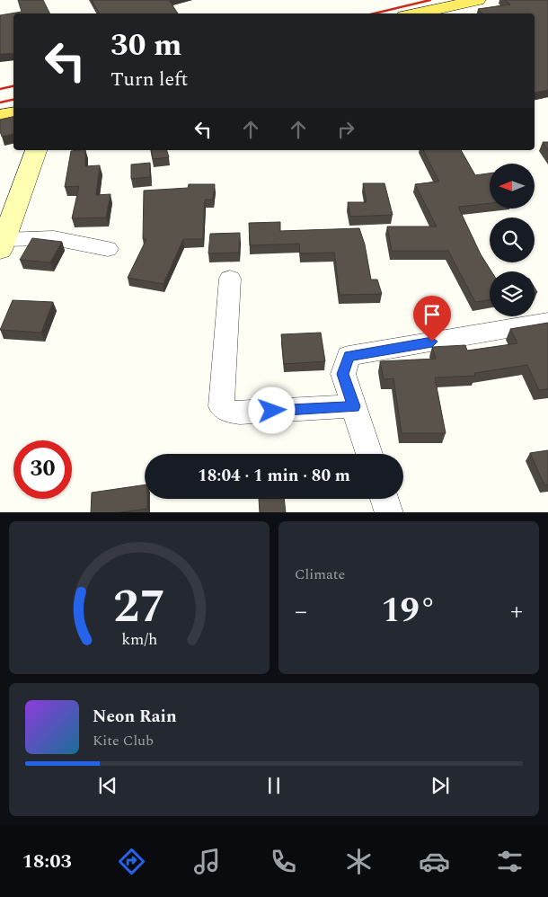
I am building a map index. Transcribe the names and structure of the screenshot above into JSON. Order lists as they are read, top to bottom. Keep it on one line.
{"north":"left","page":{"turn":["30 m","Turn left"],"limit":"30","trip":"18:04 · 1 min · 80 m","tile":"Climate","heat":["−","19°","+"],"song":["Neon Rain","Kite Club"],"tabs":"18:03","gauge":["27","km/h"]}}
